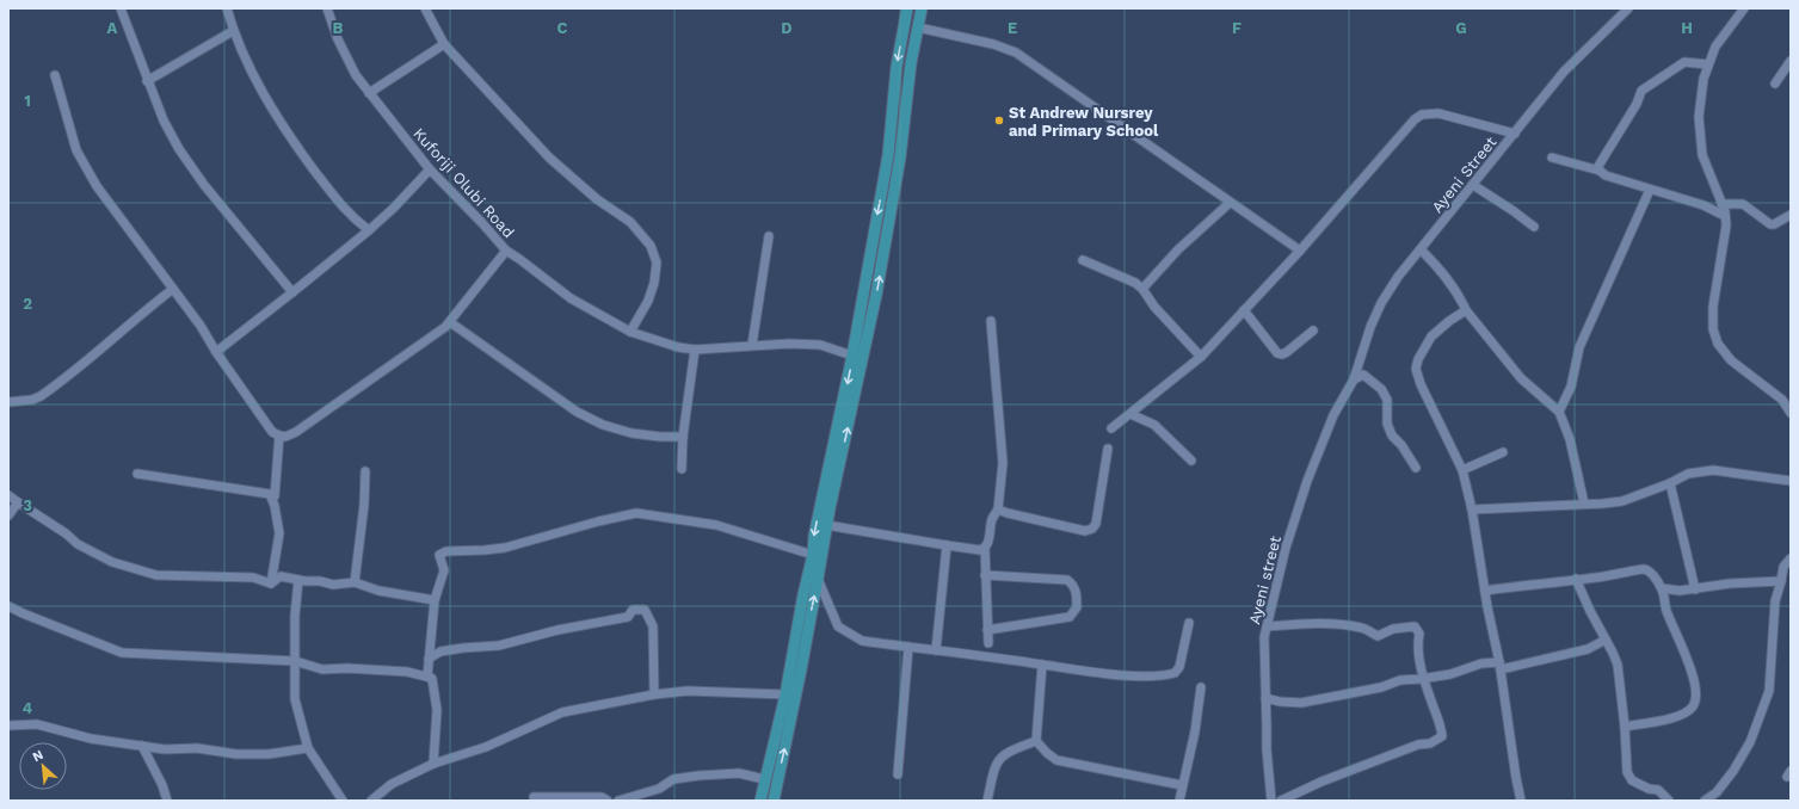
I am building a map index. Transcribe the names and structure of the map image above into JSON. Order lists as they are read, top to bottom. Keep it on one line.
{"streets":{"street":["Ayeni Street","Kuforiji Olubi Road","Ayeni street"]},"crossings":[["Ayeni Street","Ayeni street"]],"places":["St Andrew Nursrey and Primary School"],"north":"top left","grid":{"columns":["A","B","C","D","E","F","G","H"],"rows":["1","2","3","4"]}}
